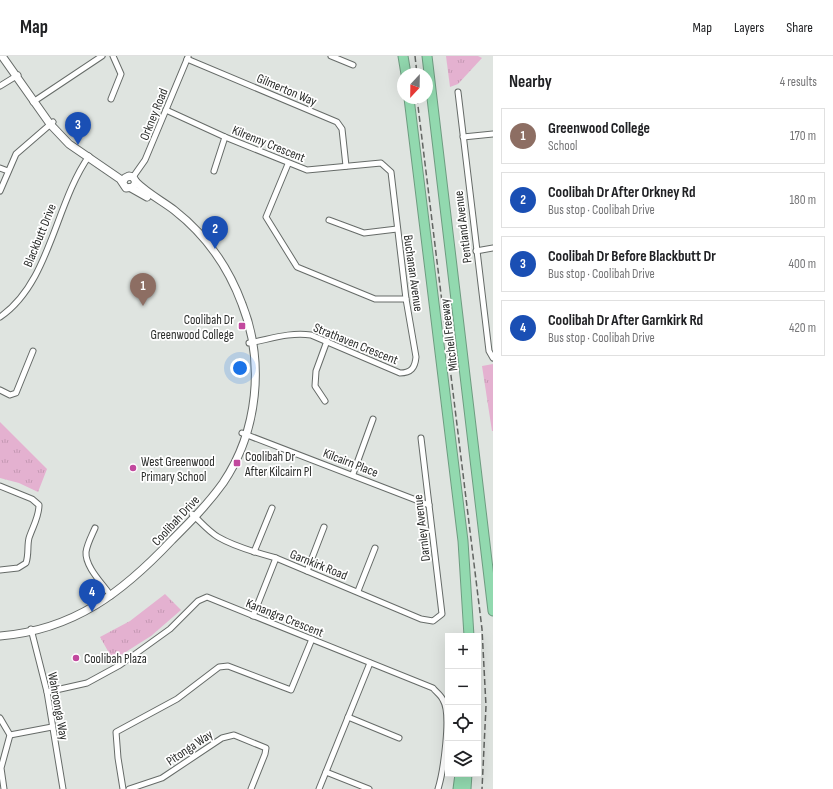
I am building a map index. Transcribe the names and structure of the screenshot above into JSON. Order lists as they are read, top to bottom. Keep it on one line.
{"streets":{"highway":["Mitchell Freeway"],"main road":["Coolibah Drive"],"street":["Gilmerton Way","Orkney Road","Kilrenny Crescent","Pentland Avenue","Blackbutt Drive","Buchanan Avenue","Strathaven Crescent","Kilcairn Place","Darnley Avenue","Garnkirk Road","Kanangra Crescent","Wahroonga Way","Pitonga Way"]},"crossings":[["Gilmerton Way","Orkney Road"],["Gilmerton Way","Kilrenny Crescent"],["Orkney Road","Kilrenny Crescent"],["Orkney Road","Coolibah Drive"],["Kilrenny Crescent","Buchanan Avenue"],["Blackbutt Drive","Coolibah Drive"],["Buchanan Avenue","Strathaven Crescent"],["Strathaven Crescent","Coolibah Drive"],["Kilcairn Place","Coolibah Drive"],["Kilcairn Place","Darnley Avenue"],["Coolibah Drive","Garnkirk Road"],["Coolibah Drive","Wahroonga Way"],["Darnley Avenue","Garnkirk Road"],["Kanangra Crescent","Wahroonga Way"]],"places":{"transit":["Coolibah Dr Greenwood College","Coolibah Dr After Kilcairn Pl"],"other":["West Greenwood Primary School","Coolibah Plaza"]},"north":"bottom","page":{"header":"Map","nav":["Map","Layers","Share"],"heading":["Nearby","4 results"],"list":[{"mark":"1","name":"Greenwood College","note":"School","value":"170 m"},{"mark":"2","name":"Coolibah Dr After Orkney Rd","note":"Bus stop · Coolibah Drive","value":"180 m"},{"mark":"3","name":"Coolibah Dr Before Blackbutt Dr","note":"Bus stop · Coolibah Drive","value":"400 m"},{"mark":"4","name":"Coolibah Dr After Garnkirk Rd","note":"Bus stop · Coolibah Drive","value":"420 m"}],"pins":["3","2","1","4"],"map_buttons":["+","−"]}}
